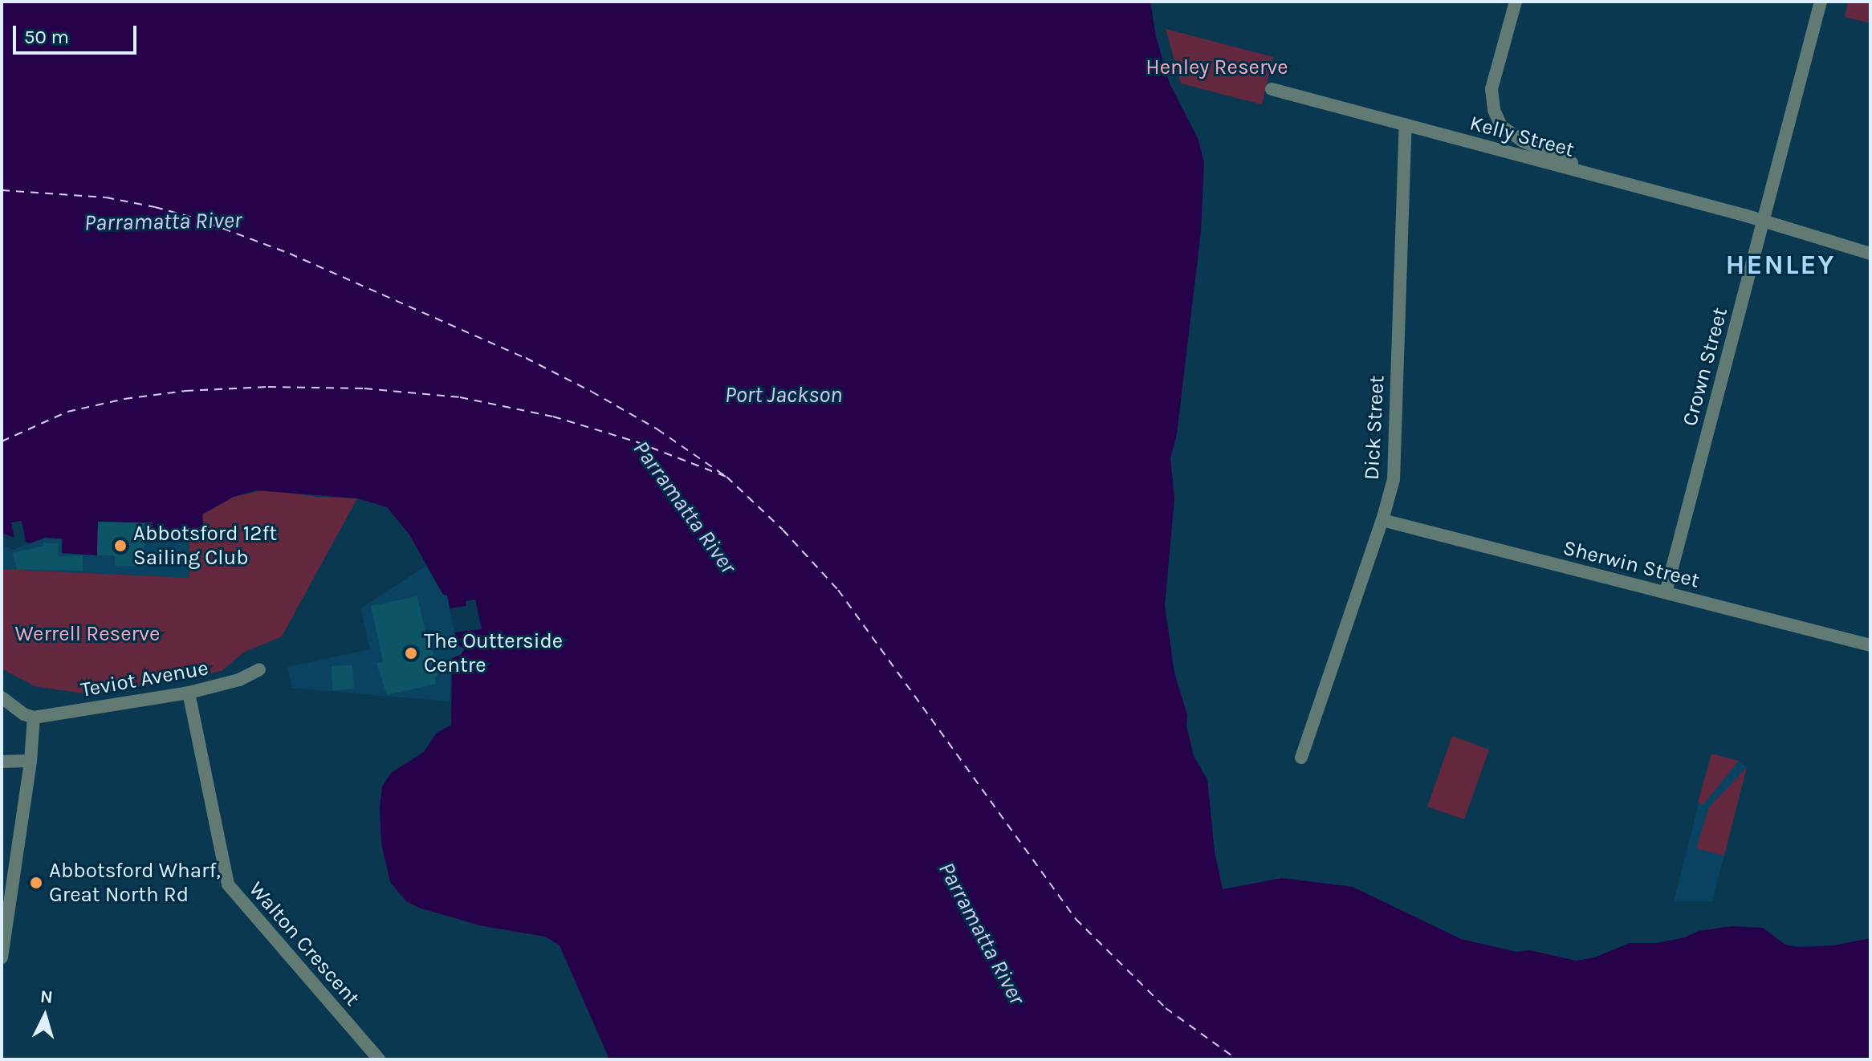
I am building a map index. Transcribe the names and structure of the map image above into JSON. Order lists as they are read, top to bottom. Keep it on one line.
{"streets":{"street":["Kelly Street","Crown Street","Dick Street","Sherwin Street","Teviot Avenue","Walton Crescent"]},"crossings":[["Kelly Street","Crown Street"],["Kelly Street","Dick Street"],["Crown Street","Sherwin Street"],["Dick Street","Sherwin Street"],["Teviot Avenue","Walton Crescent"]],"districts":["HENLEY"],"water":["Parramatta River","Port Jackson"],"parks":["Henley Reserve","Werrell Reserve"],"places":["Abbotsford 12ft Sailing Club","The Outterside Centre","Abbotsford Wharf, Great North Rd"],"scale_bar":"50 m","north":"top"}
